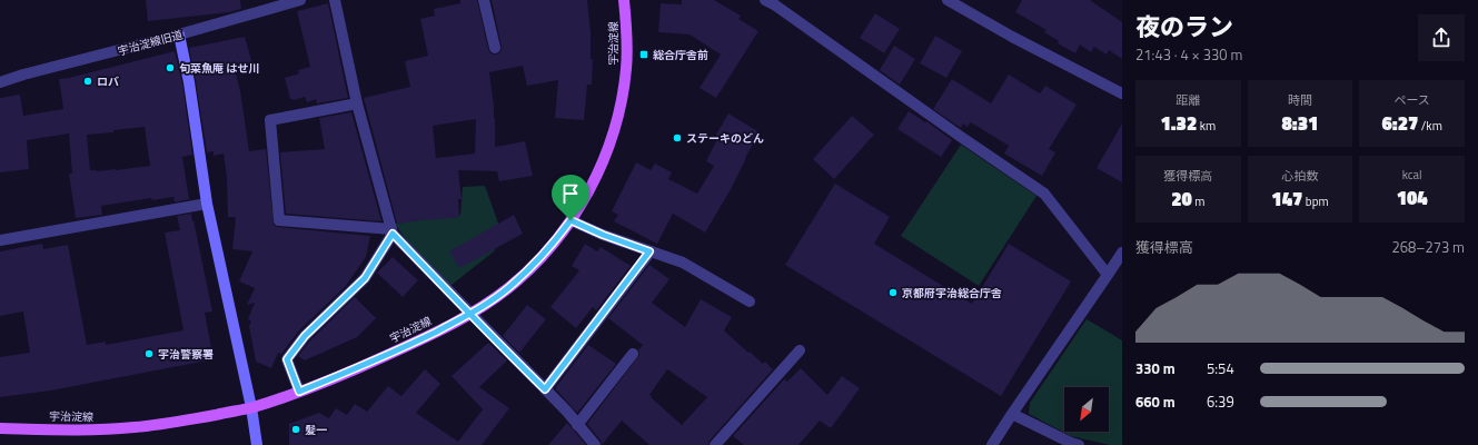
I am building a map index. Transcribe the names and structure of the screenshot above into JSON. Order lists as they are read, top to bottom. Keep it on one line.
{"streets":{"main road":["宇治淀線"],"street":["宇治淀線旧道"]},"places":{"transit":["総合庁舎前"],"other":["旬菜魚庵 はせ川","ロバ","ステーキのどん","京都府宇治総合庁舎","宇治警察署","髪一"]},"north":"bottom left","page":{"heading":["夜のラン","21:43 · 4 × 330 m"],"stats":[["距離","1.32 km"],["時間","8:31"],["ペース","6:27 /km"],["獲得標高","20 m"],["心拍数","147 bpm"],["kcal","104"]],"chart":["獲得標高","268–273 m"],"list":[{"name":"330 m","note":"5:54"},{"name":"660 m","note":"6:39"}]}}
